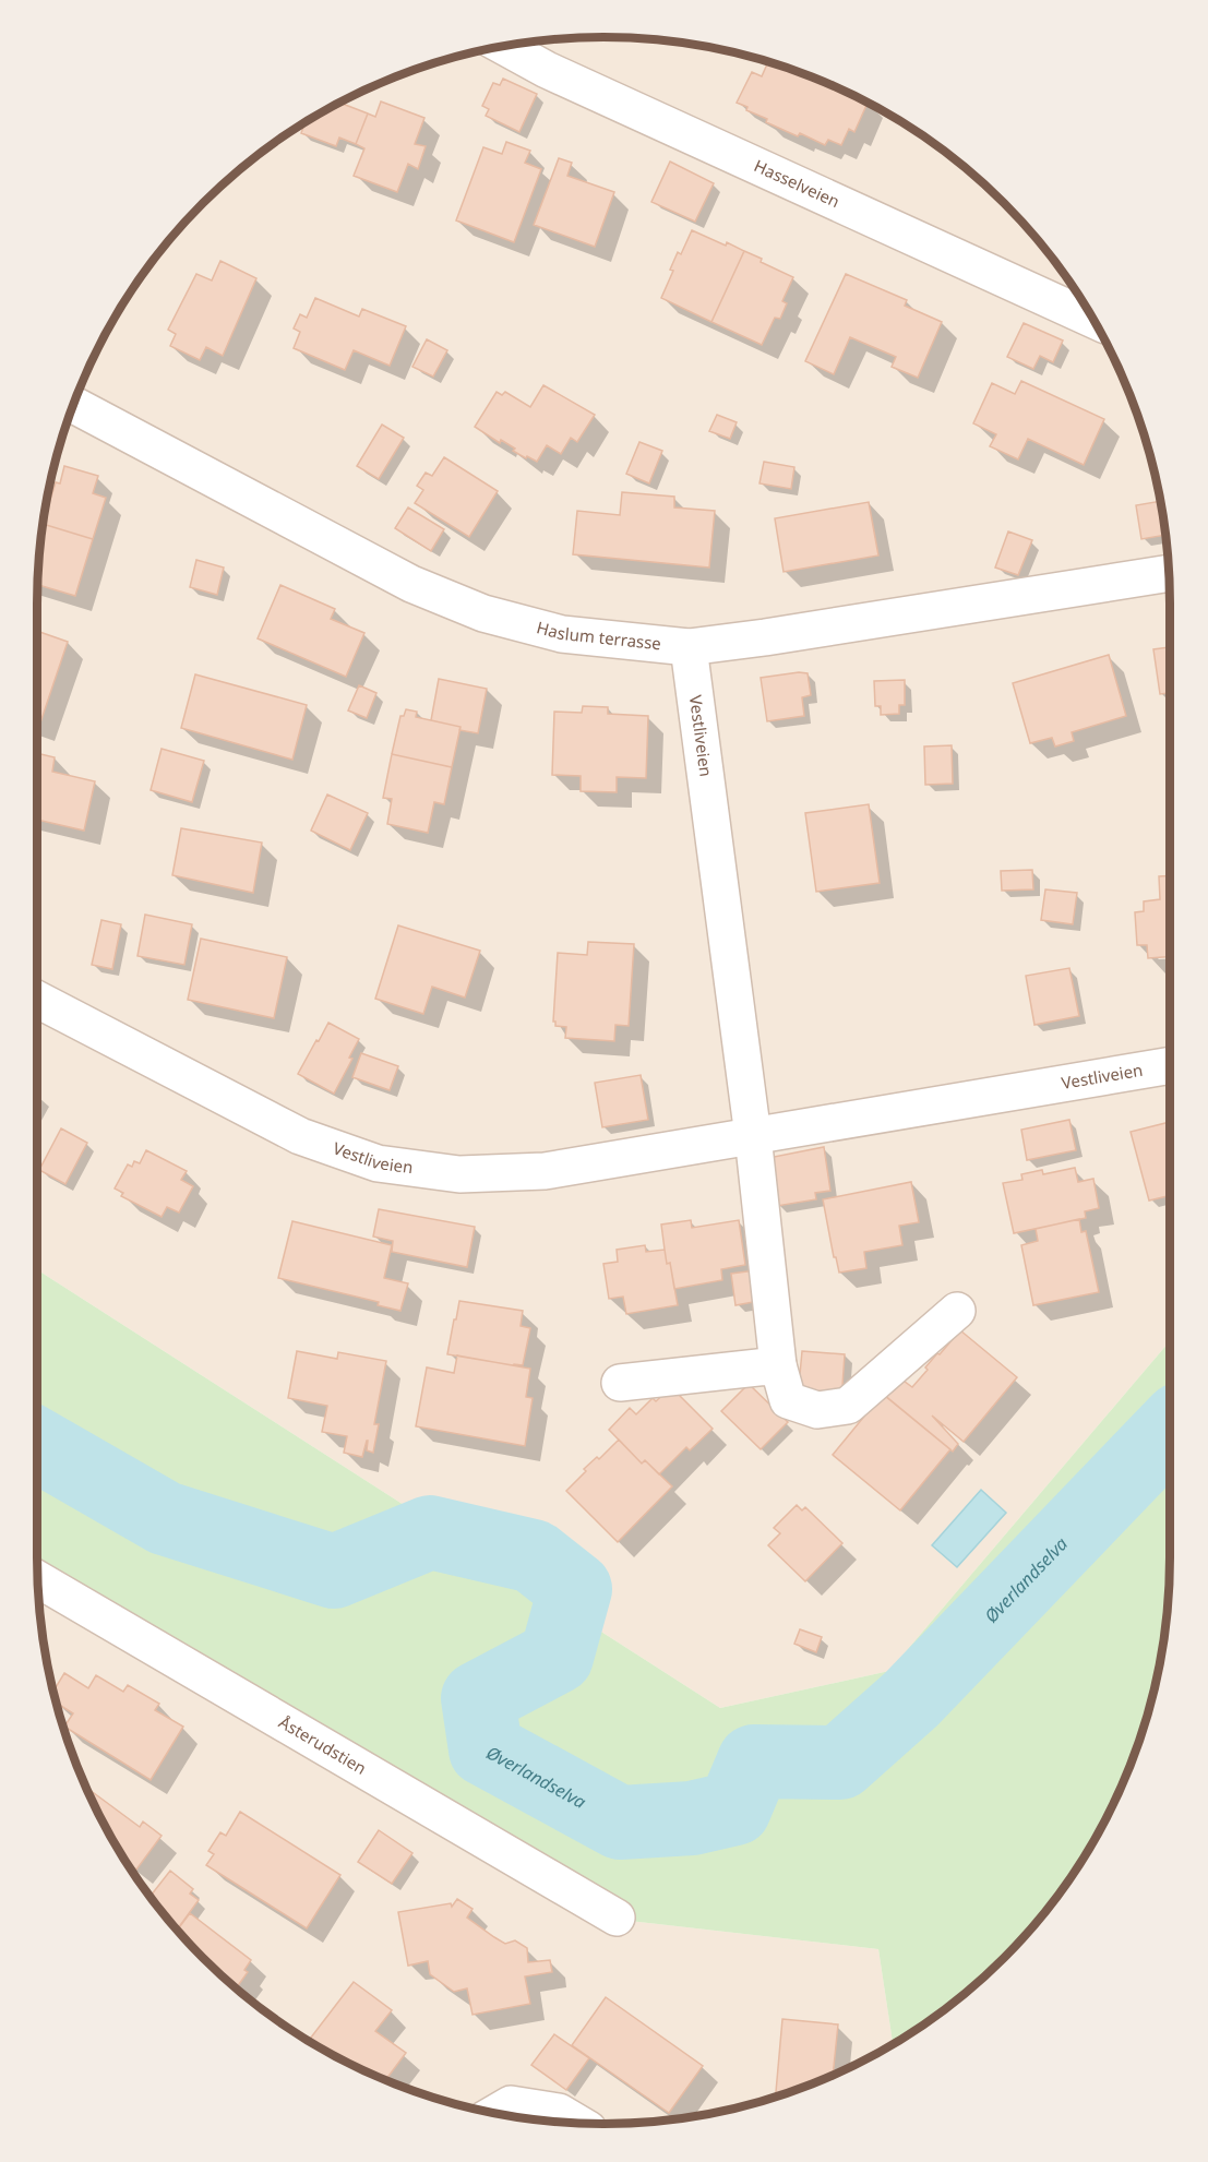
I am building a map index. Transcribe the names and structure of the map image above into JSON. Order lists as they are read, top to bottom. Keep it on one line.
{"streets":{"street":["Hasselveien","Haslum terrasse","Vestliveien","Åsterudstien"]},"crossings":[["Haslum terrasse","Vestliveien"]],"water":["Øverlandselva"]}
